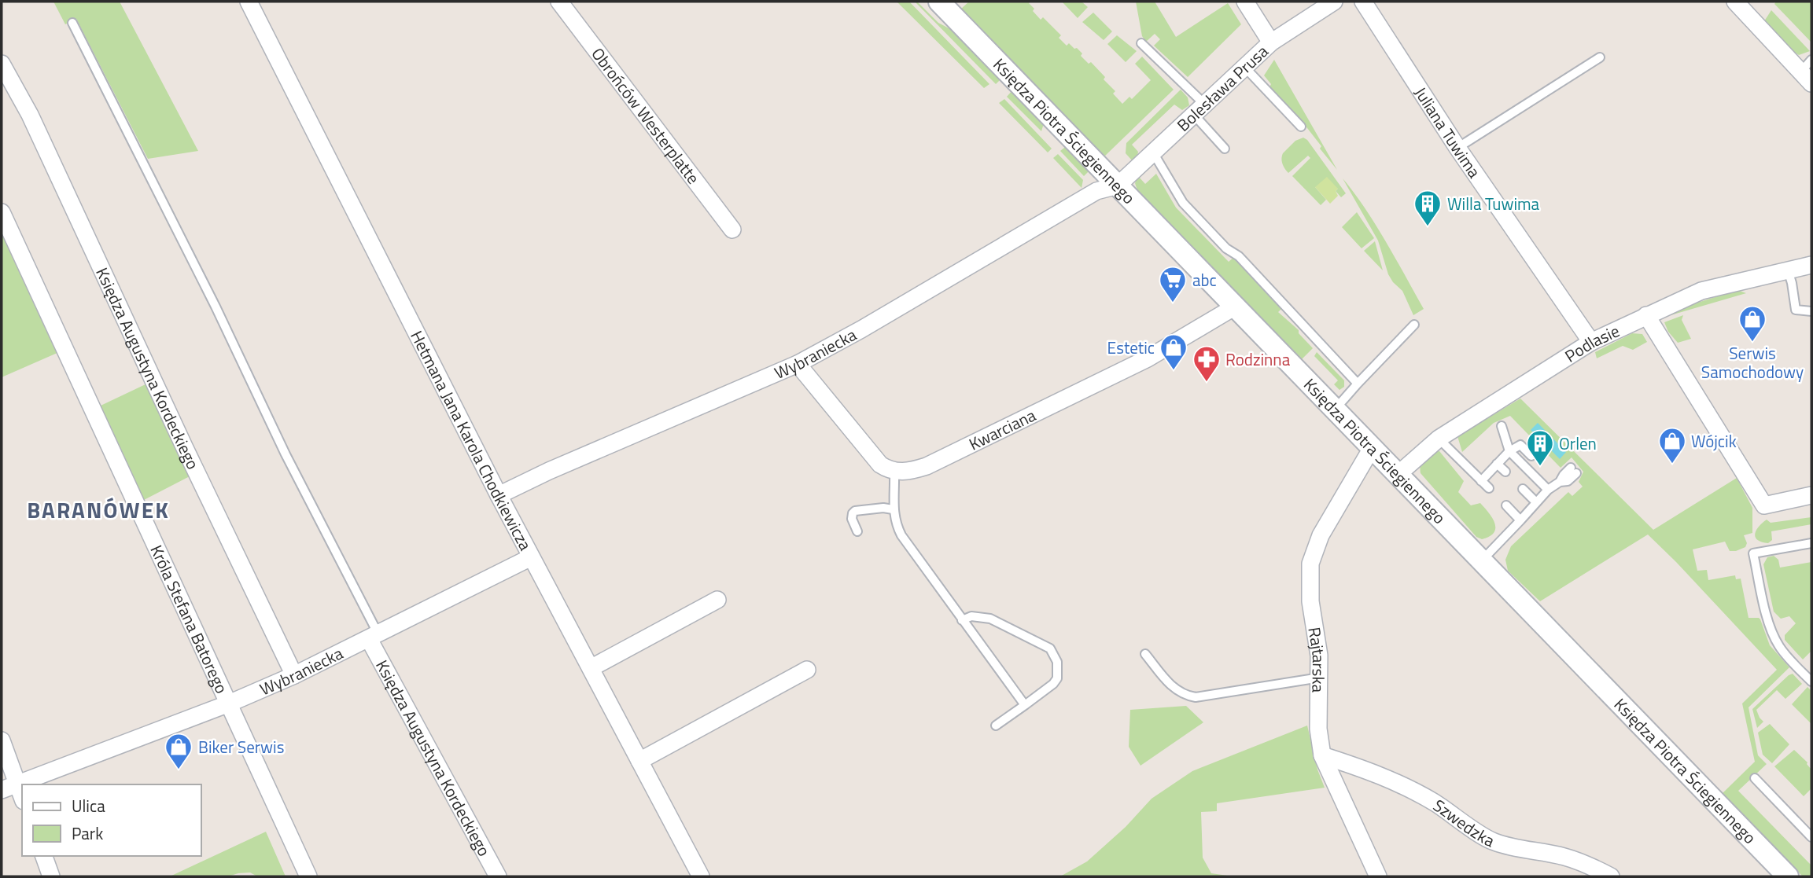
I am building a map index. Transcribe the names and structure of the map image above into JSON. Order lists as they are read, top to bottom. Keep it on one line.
{"streets":{"street":["Bolesława Prusa","Obrońców Westerplatte","Księdza Piotra Ściegiennego","Juliana Tuwima","Podlasie","Wybraniecka","Księdza Augustyna Kordeckiego","Kwarciana","Hetmana Jana Karola Chodkiewicza","Króla Stefana Batorego","Rajtarska","Szwedzka"]},"crossings":[["Bolesława Prusa","Księdza Piotra Ściegiennego"],["Bolesława Prusa","Wybraniecka"],["Księdza Piotra Ściegiennego","Podlasie"],["Księdza Piotra Ściegiennego","Wybraniecka"],["Księdza Piotra Ściegiennego","Kwarciana"],["Księdza Piotra Ściegiennego","Rajtarska"],["Juliana Tuwima","Podlasie"],["Wybraniecka","Księdza Augustyna Kordeckiego"],["Wybraniecka","Hetmana Jana Karola Chodkiewicza"],["Wybraniecka","Króla Stefana Batorego"],["Rajtarska","Szwedzka"]],"districts":["BARANÓWEK"],"places":{"building":["Willa Tuwima","Orlen"],"supermarket":["abc"],"shop":["Serwis Samochodowy","Estetic","Wójcik","Biker Serwis"],"pharmacy":["Rodzinna"]},"legend":["Ulica","Park"]}
